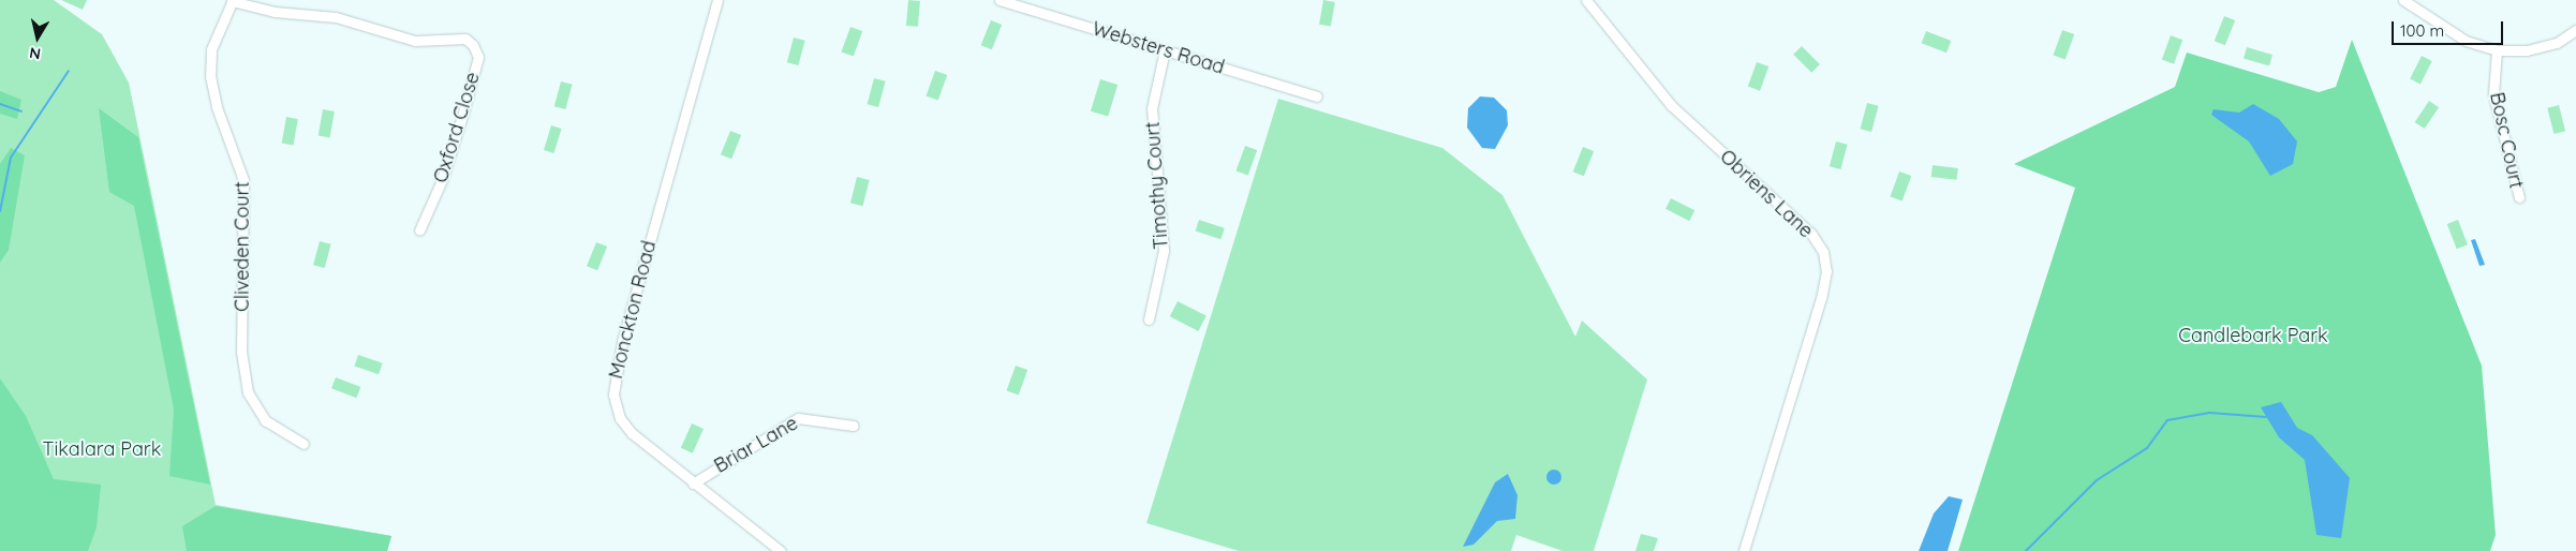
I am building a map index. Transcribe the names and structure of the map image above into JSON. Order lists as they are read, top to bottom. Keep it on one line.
{"streets":{"street":["Websters Road","Oxford Close","Bosc Court","Timothy Court","Obriens Lane","Cliveden Court","Monckton Road","Briar Lane"]},"crossings":[["Websters Road","Timothy Court"],["Oxford Close","Cliveden Court"],["Monckton Road","Briar Lane"]],"parks":["Candlebark Park","Tikalara Park"],"scale_bar":"100 m","north":"bottom"}
